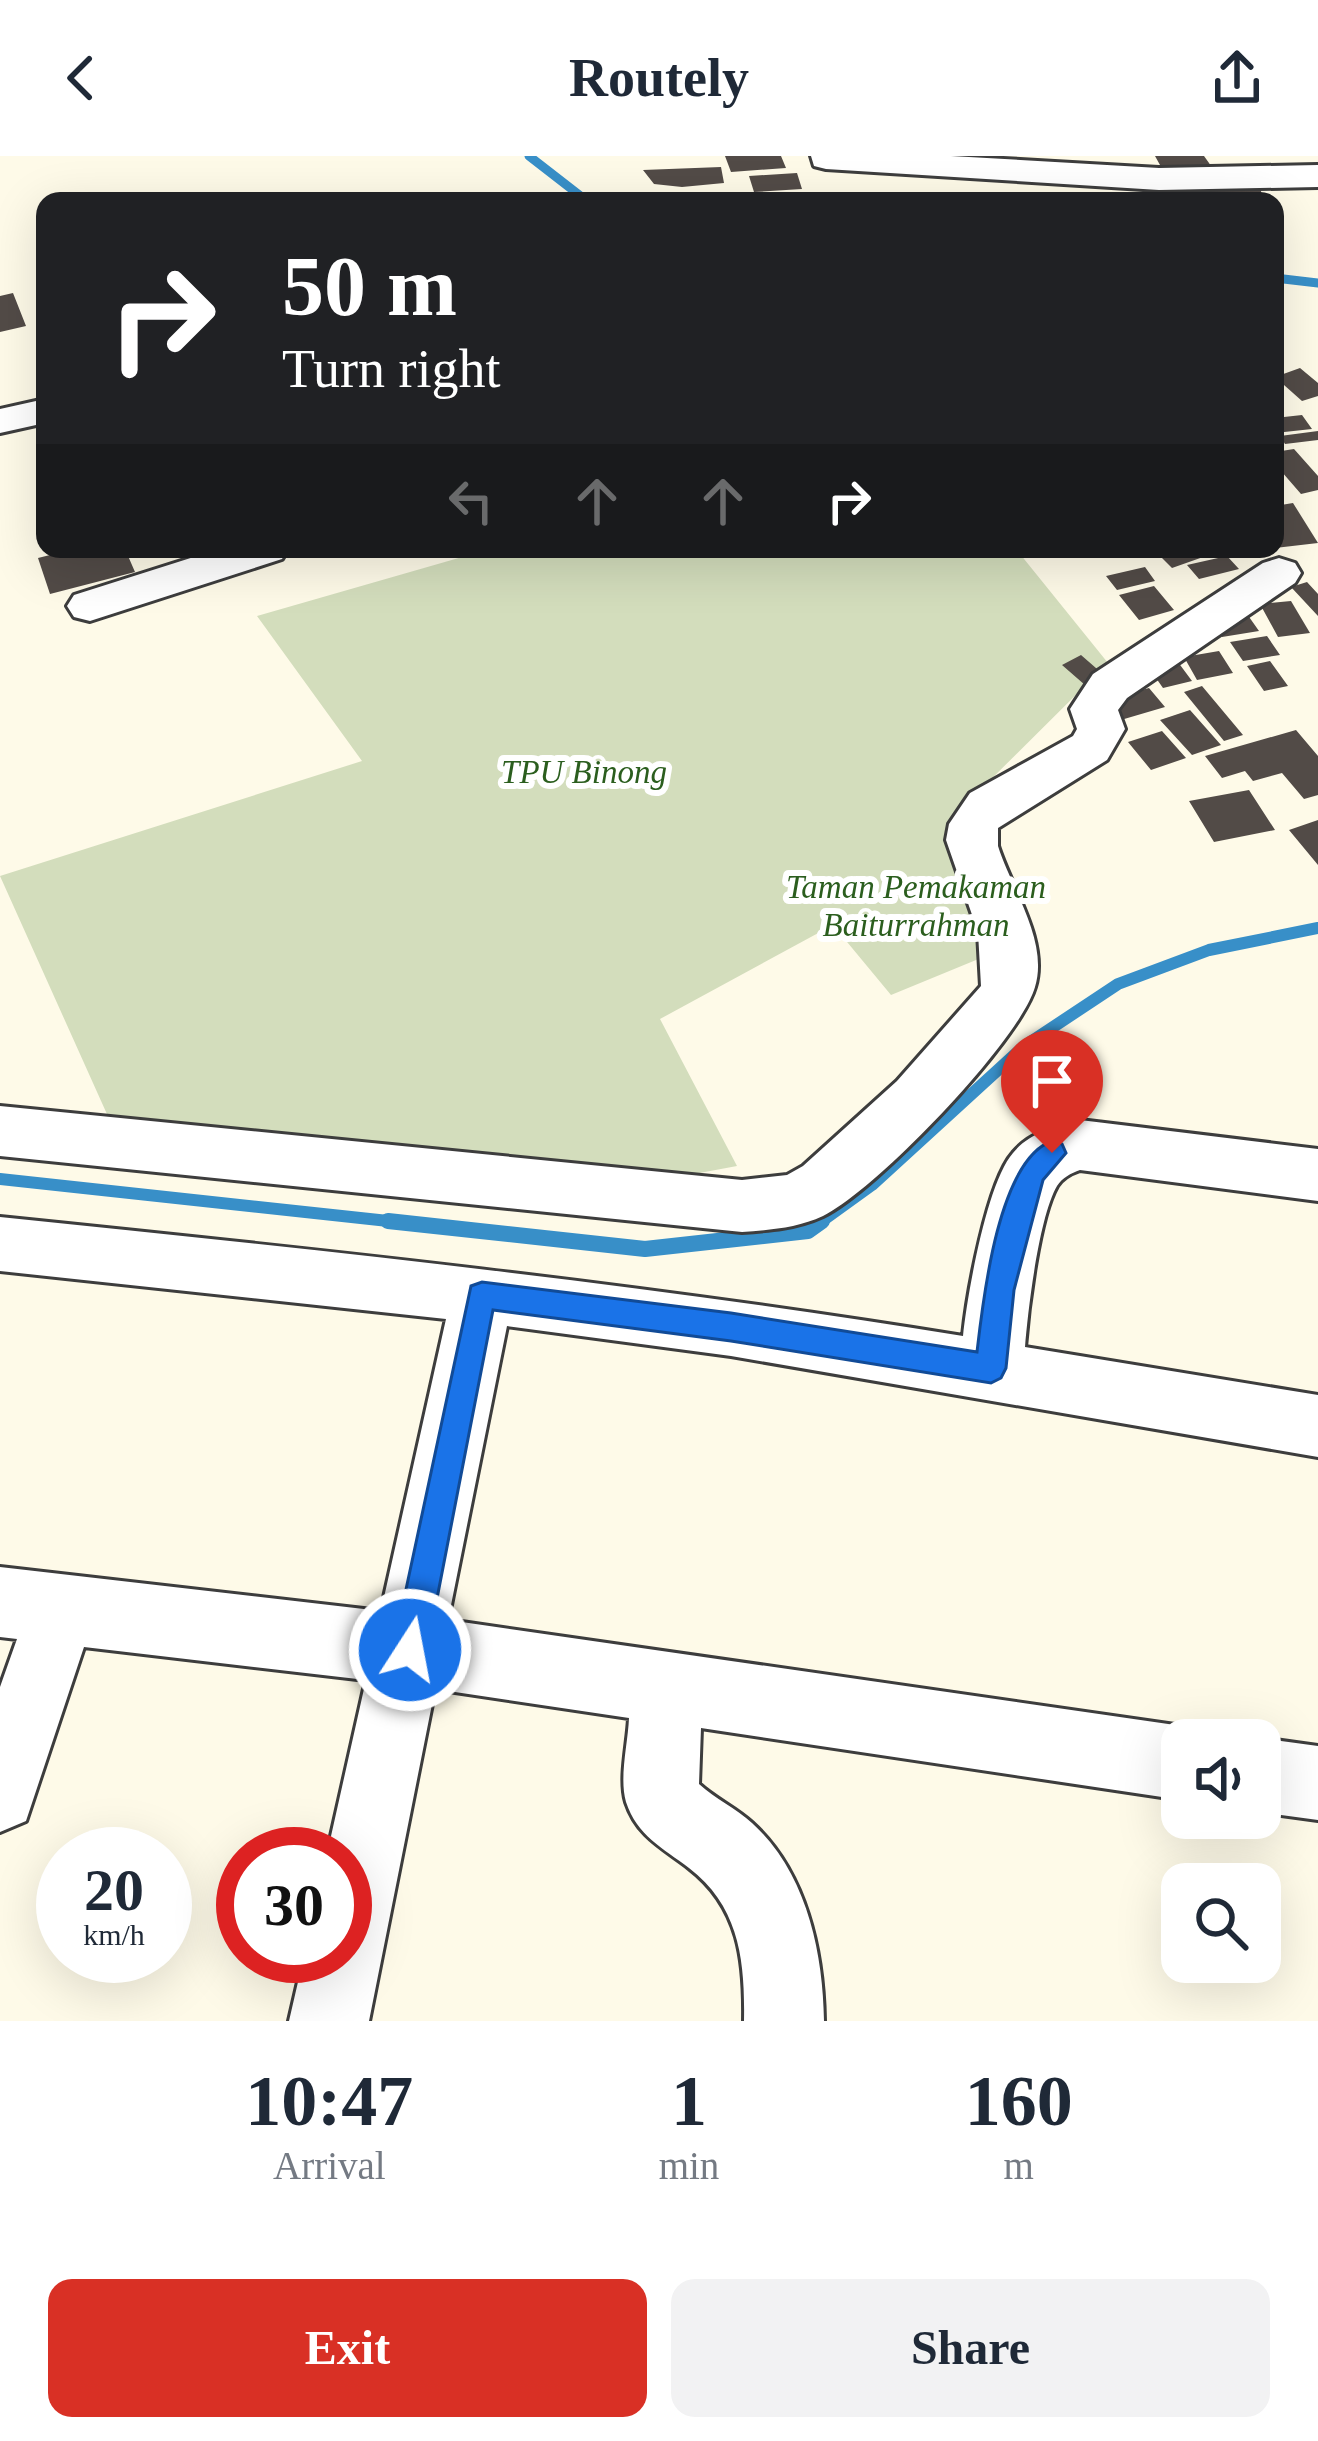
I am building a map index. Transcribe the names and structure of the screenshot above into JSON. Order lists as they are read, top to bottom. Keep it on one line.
{"parks":["TPU Binong","Taman Pemakaman Baiturrahman"],"page":{"header":"Routely","turn":["50 m","Turn right"],"speed":"20 km/h","limit":"30","eta":["10:47","Arrival","1","min","160","m"],"buttons":["Exit","Share"]}}
